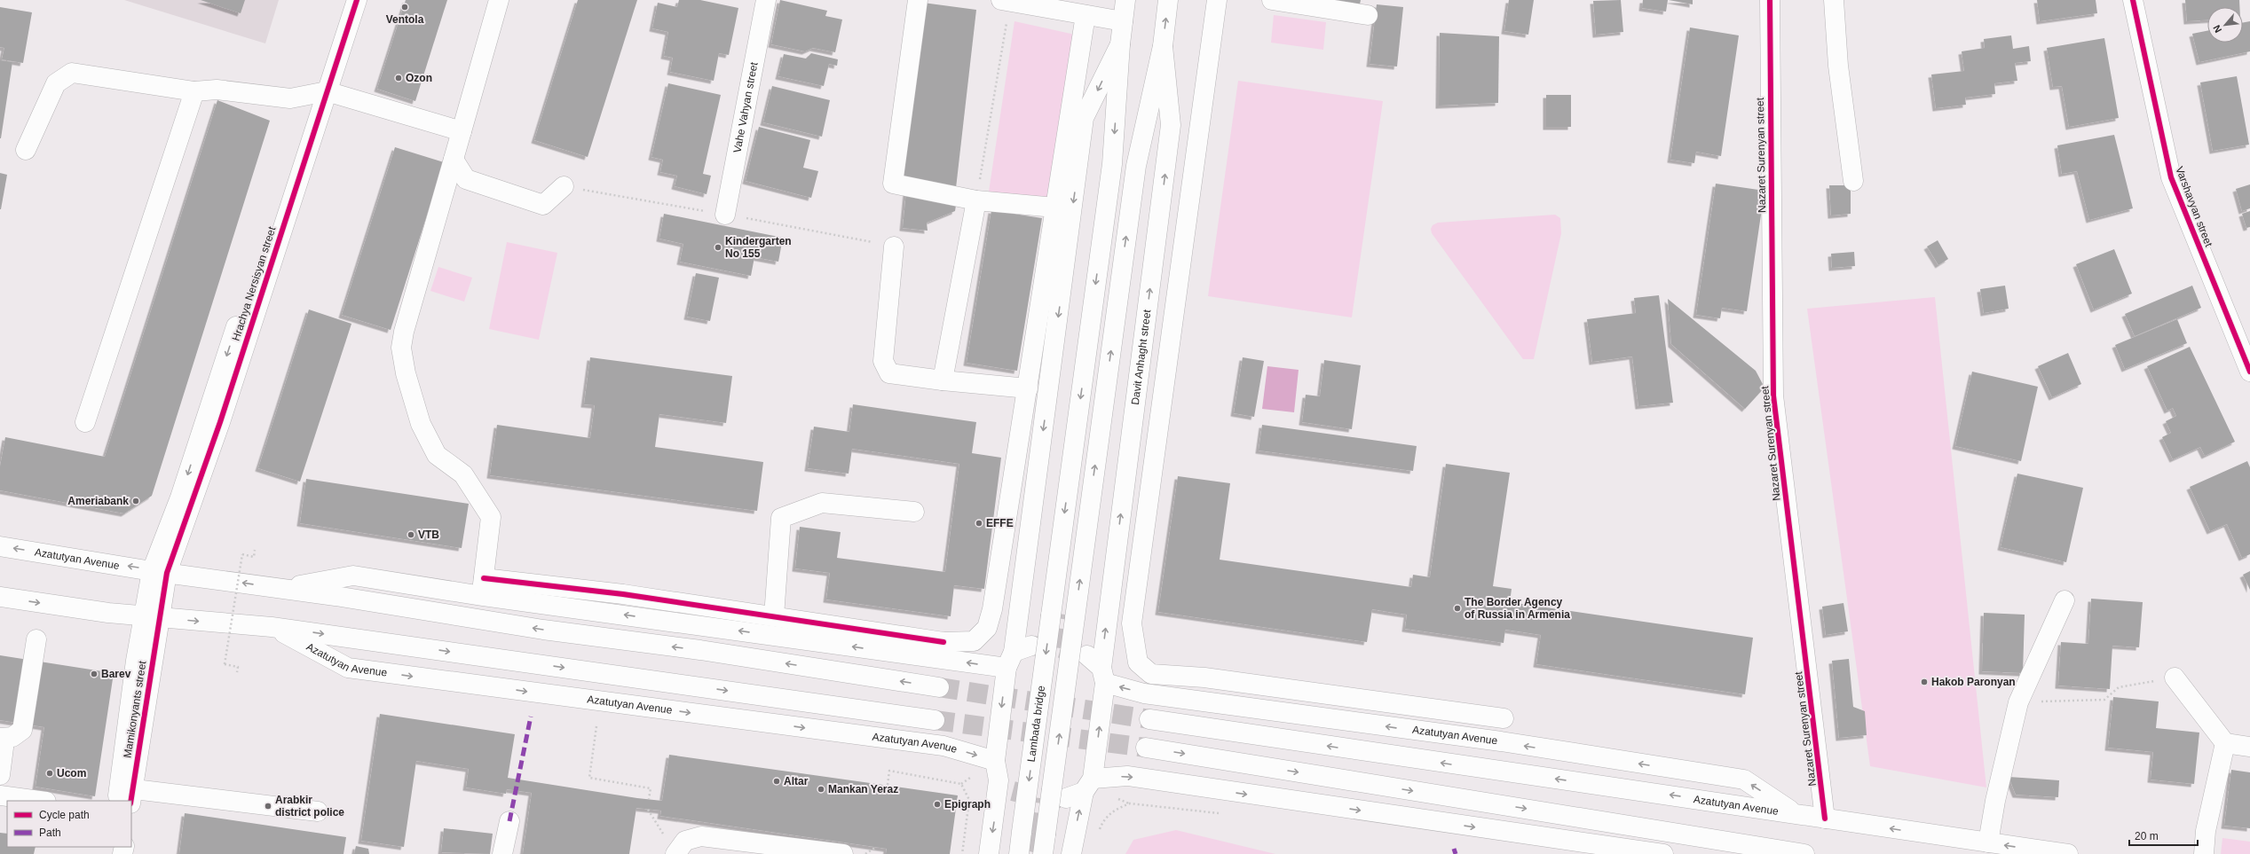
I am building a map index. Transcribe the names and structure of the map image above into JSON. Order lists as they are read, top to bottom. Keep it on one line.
{"streets":{"main road":["Vahe Vahyan street","Nazaret Surenyan street","Varshavyan street","Hrachya Nersisyan street","Davit Anhaght street","Azatutyan Avenue","Mamikonyants street","Lambada bridge"]},"crossings":[["Nazaret Surenyan street","Azatutyan Avenue"],["Hrachya Nersisyan street","Azatutyan Avenue"],["Hrachya Nersisyan street","Mamikonyants street"],["Davit Anhaght street","Azatutyan Avenue"],["Azatutyan Avenue","Mamikonyants street"]],"places":["Ventola","Ozon","Kindergarten No 155","Ameriabank","EFFE","VTB","The Border Agency of Russia in Armenia","Barev","Hakob Paronyan","Ucom","Altar","Mankan Yeraz","Epigraph","Arabkir district police"],"legend":["Cycle path","Path"],"scale_bar":"20 m","north":"bottom left"}
